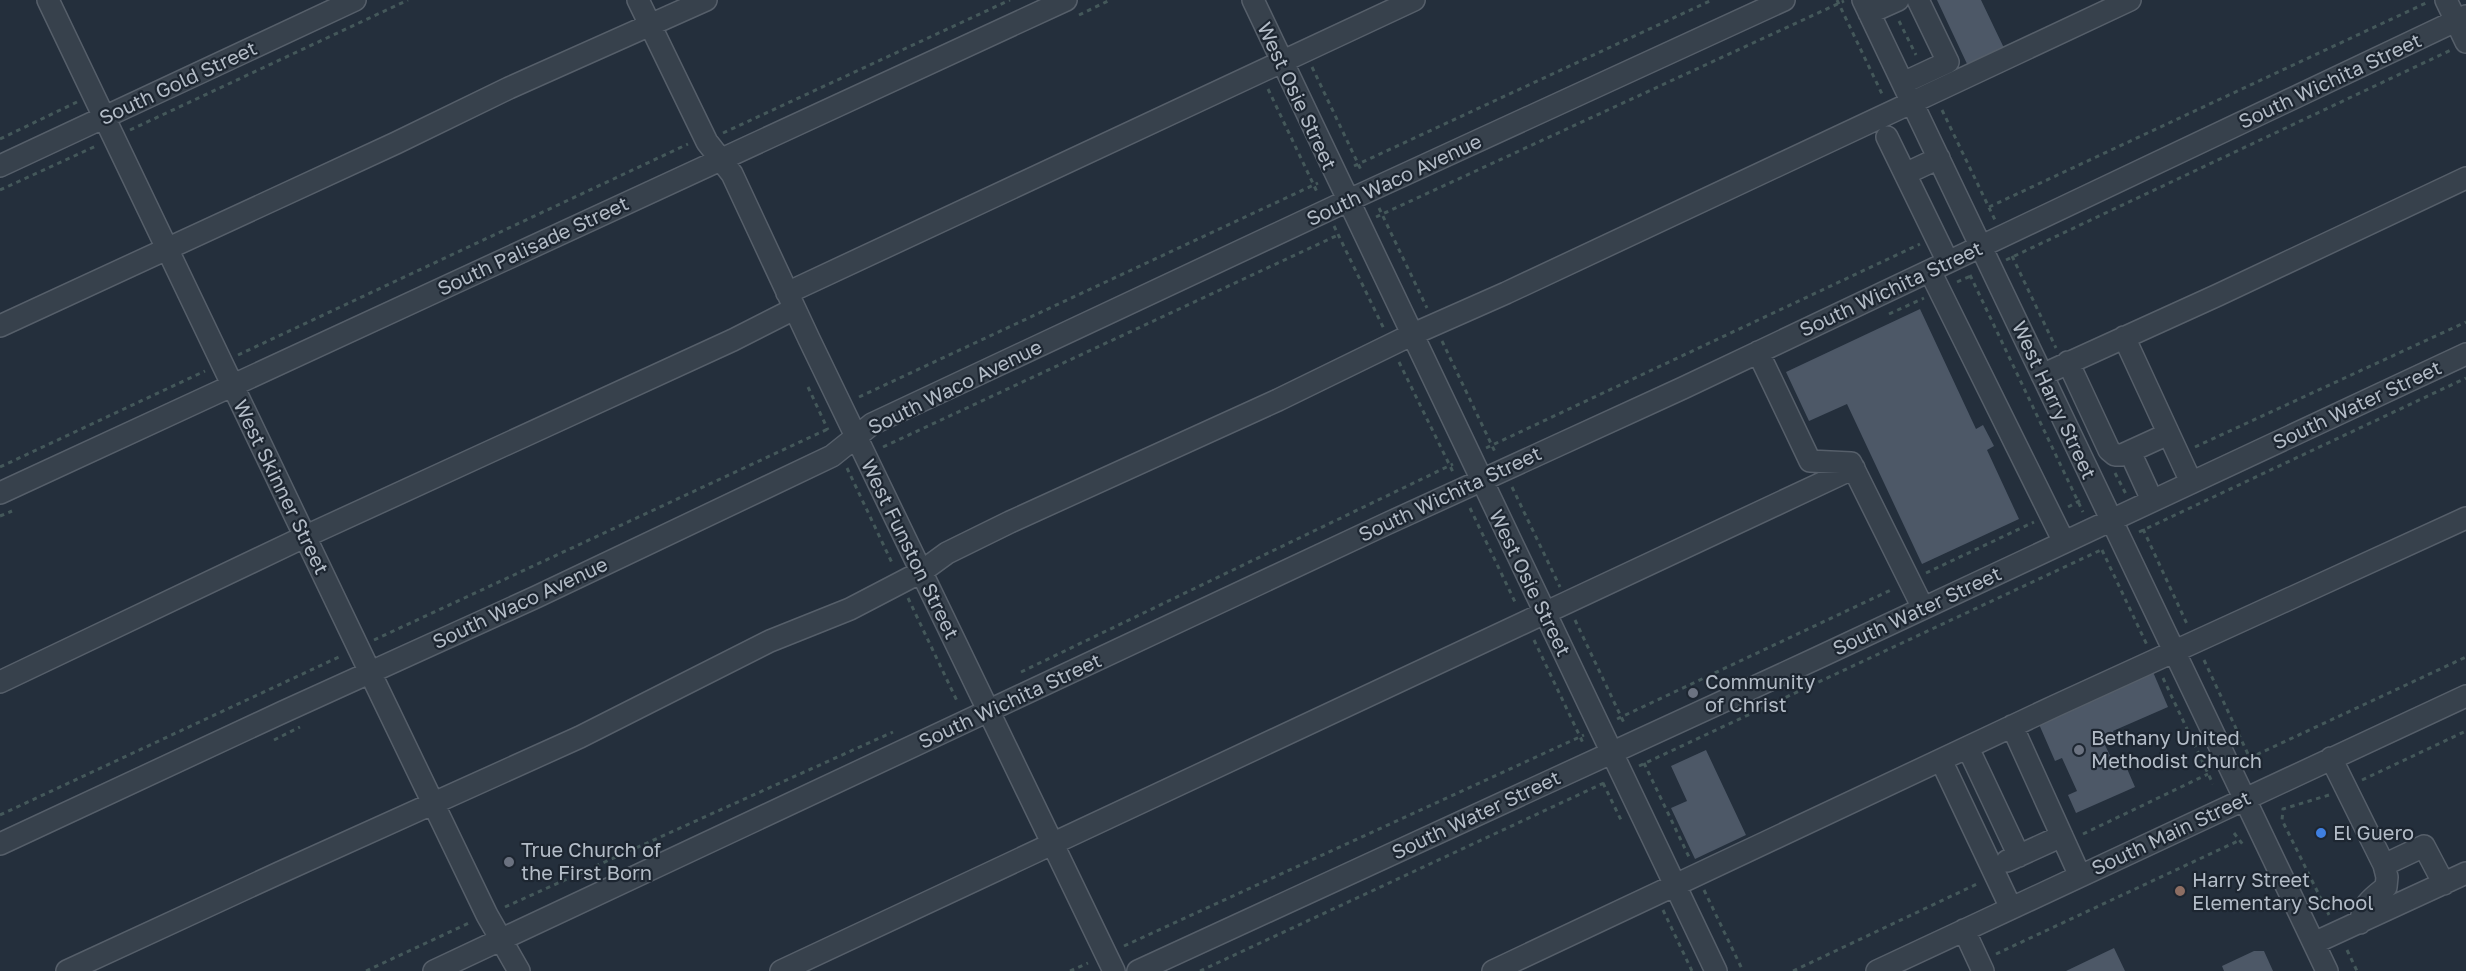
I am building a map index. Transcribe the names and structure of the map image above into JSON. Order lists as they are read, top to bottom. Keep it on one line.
{"streets":{"street":["South Wichita Street","South Gold Street","West Osie Street","South Waco Avenue","South Palisade Street","West Harry Street","South Water Street","West Skinner Street","West Funston Street","South Main Street"]},"crossings":[["South Wichita Street","West Osie Street"],["South Wichita Street","West Harry Street"],["South Wichita Street","West Skinner Street"],["South Wichita Street","West Funston Street"],["South Gold Street","West Skinner Street"],["West Osie Street","South Waco Avenue"],["West Osie Street","South Water Street"],["South Waco Avenue","West Skinner Street"],["South Waco Avenue","West Funston Street"],["South Palisade Street","West Skinner Street"],["South Palisade Street","West Funston Street"],["West Harry Street","South Water Street"],["West Harry Street","South Main Street"]],"places":["Community of Christ","Bethany United Methodist Church","El Guero","True Church of the First Born","Harry Street Elementary School"]}
